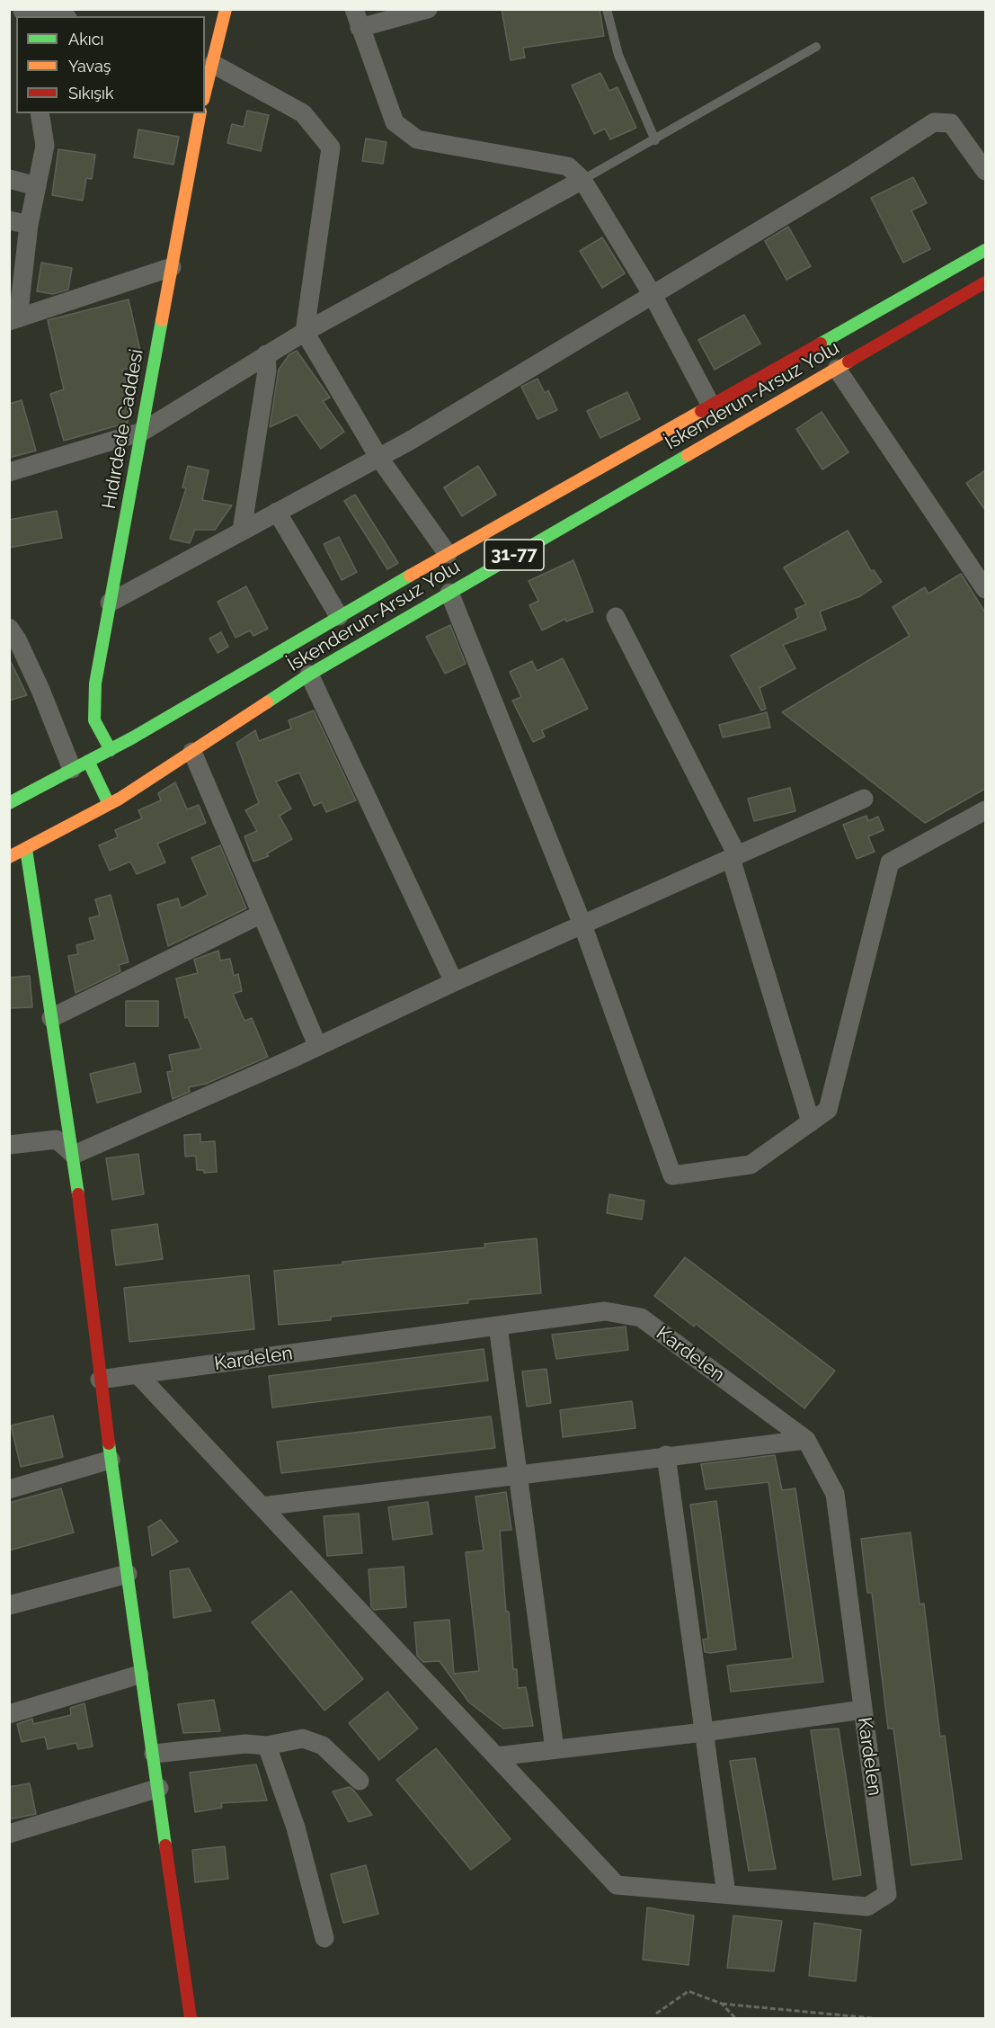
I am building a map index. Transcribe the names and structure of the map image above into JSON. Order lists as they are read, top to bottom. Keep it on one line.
{"streets":{"main road":["İskenderun-Arsuz Yolu","Hıdırdede Caddesi","31-77"],"street":["Kardelen"]},"crossings":[["İskenderun-Arsuz Yolu","Hıdırdede Caddesi"]],"legend":["Akıcı","Yavaş","Sıkışık"]}
